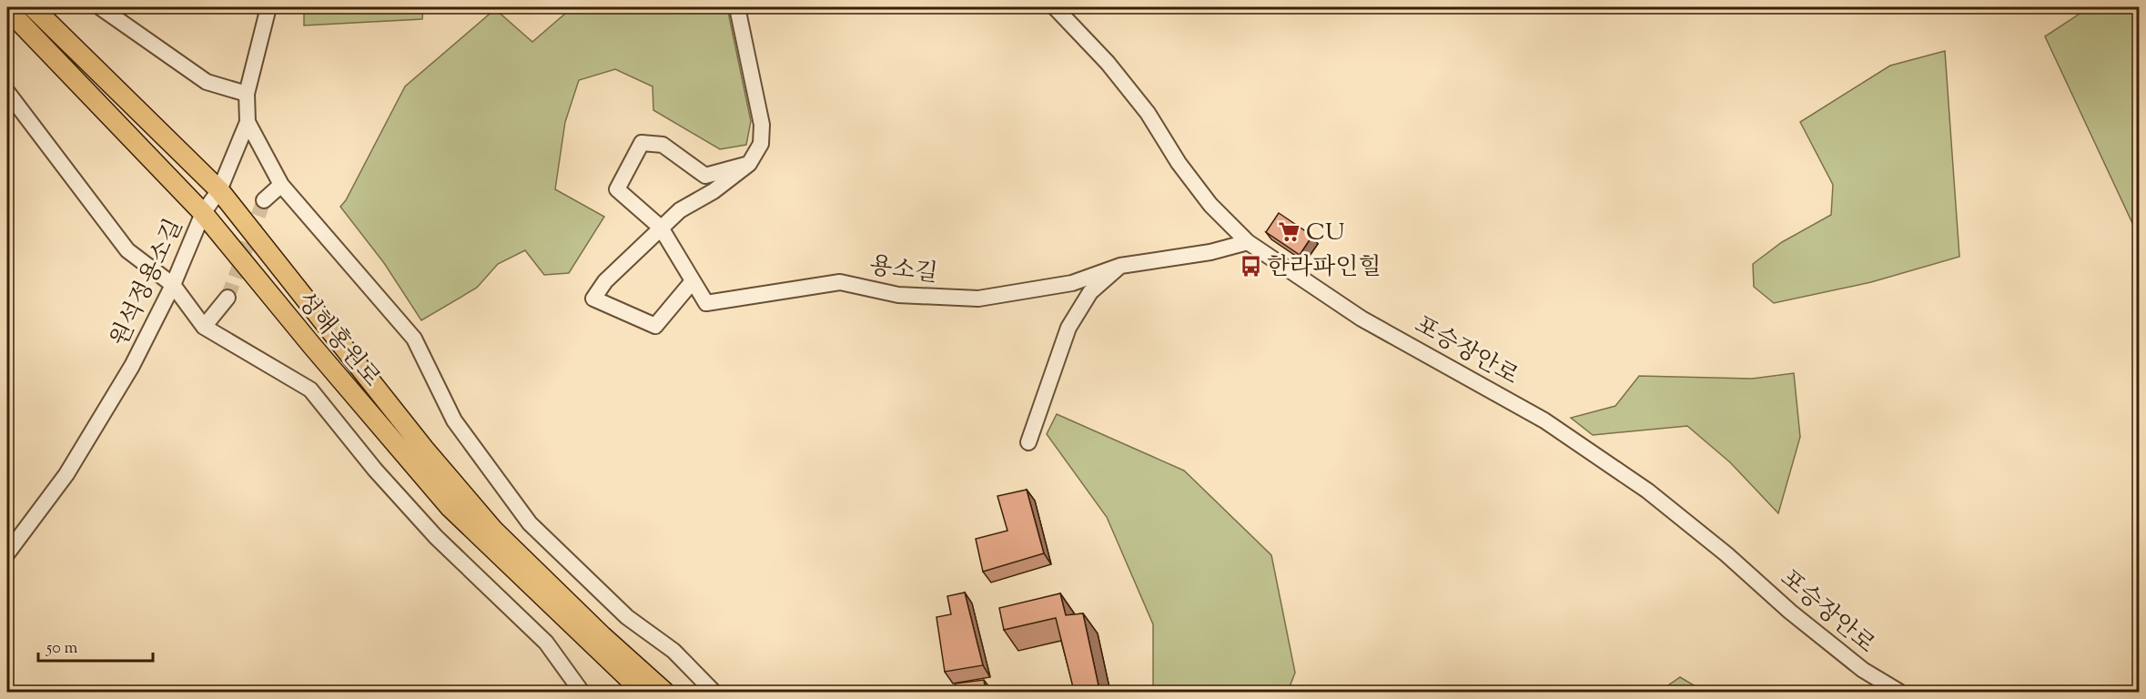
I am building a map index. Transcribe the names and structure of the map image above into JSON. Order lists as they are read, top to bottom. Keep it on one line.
{"streets":{"main road":["성해홍원로"],"street":["용소길","원석정용소길","포승장안로"]},"crossings":[["용소길","포승장안로"],["원석정용소길","성해홍원로"]],"places":{"supermarket":["CU"],"bus stop":["한라파인힐"]},"scale_bar":"50 m"}
